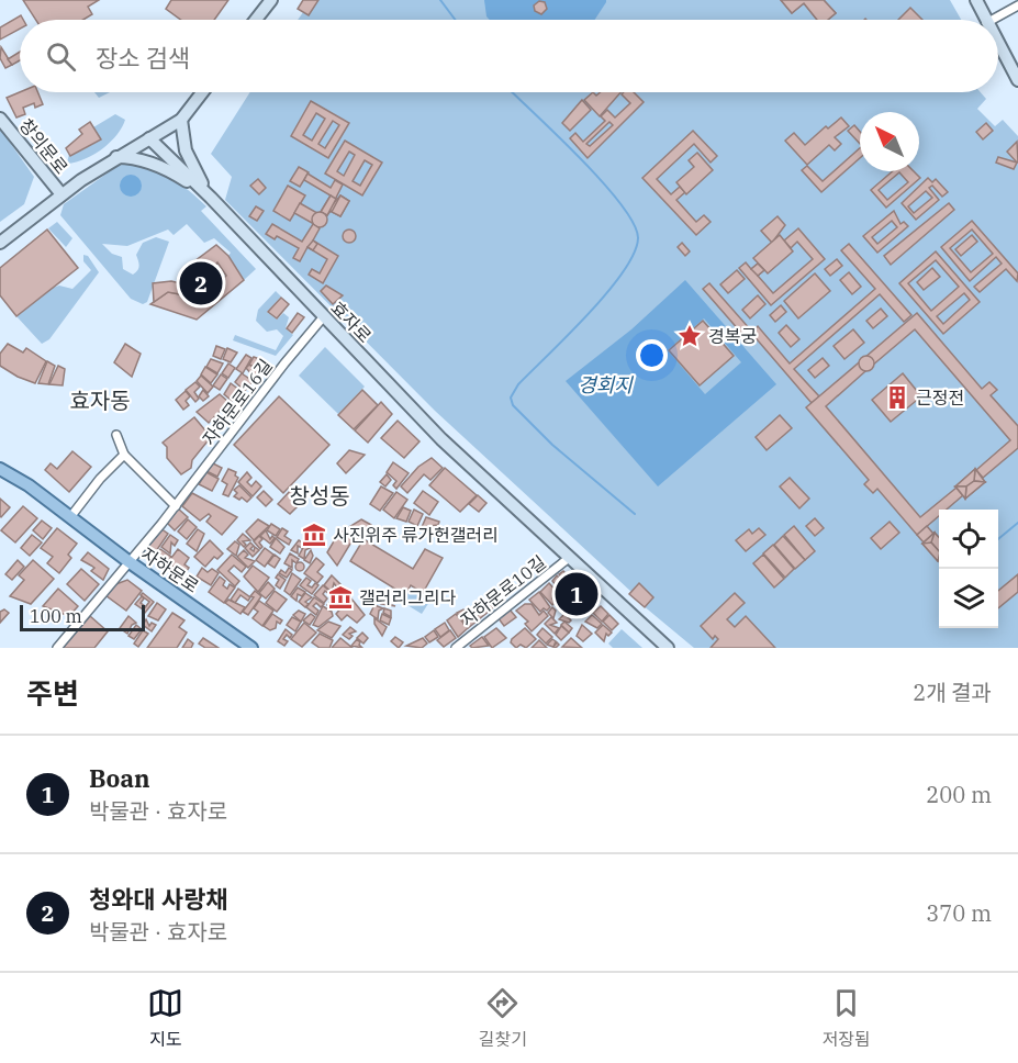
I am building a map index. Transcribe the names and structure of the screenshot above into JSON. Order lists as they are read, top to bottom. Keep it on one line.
{"streets":{"main road":["자하문로"],"street":["창의문로","효자로","자하문로16길","자하문로10길"]},"crossings":[["효자로","자하문로16길"],["효자로","자하문로10길"],["자하문로16길","자하문로"]],"districts":["효자동","창성동"],"water":["경회지"],"places":{"place":["경복궁"],"building":["근정전"],"museum":["사진위주 류가헌갤러리","갤러리그리다"]},"scale_bar":"100 m","north":"top left","page":{"search":"장소 검색","pins":["2","1"],"scale":"100 m","heading":["주변","2개 결과"],"list":[{"mark":"1","name":"Boan","note":"박물관 · 효자로","value":"200 m"},{"mark":"2","name":"청와대 사랑채","note":"박물관 · 효자로","value":"370 m"}],"nav":["지도","길찾기","저장됨"]}}
